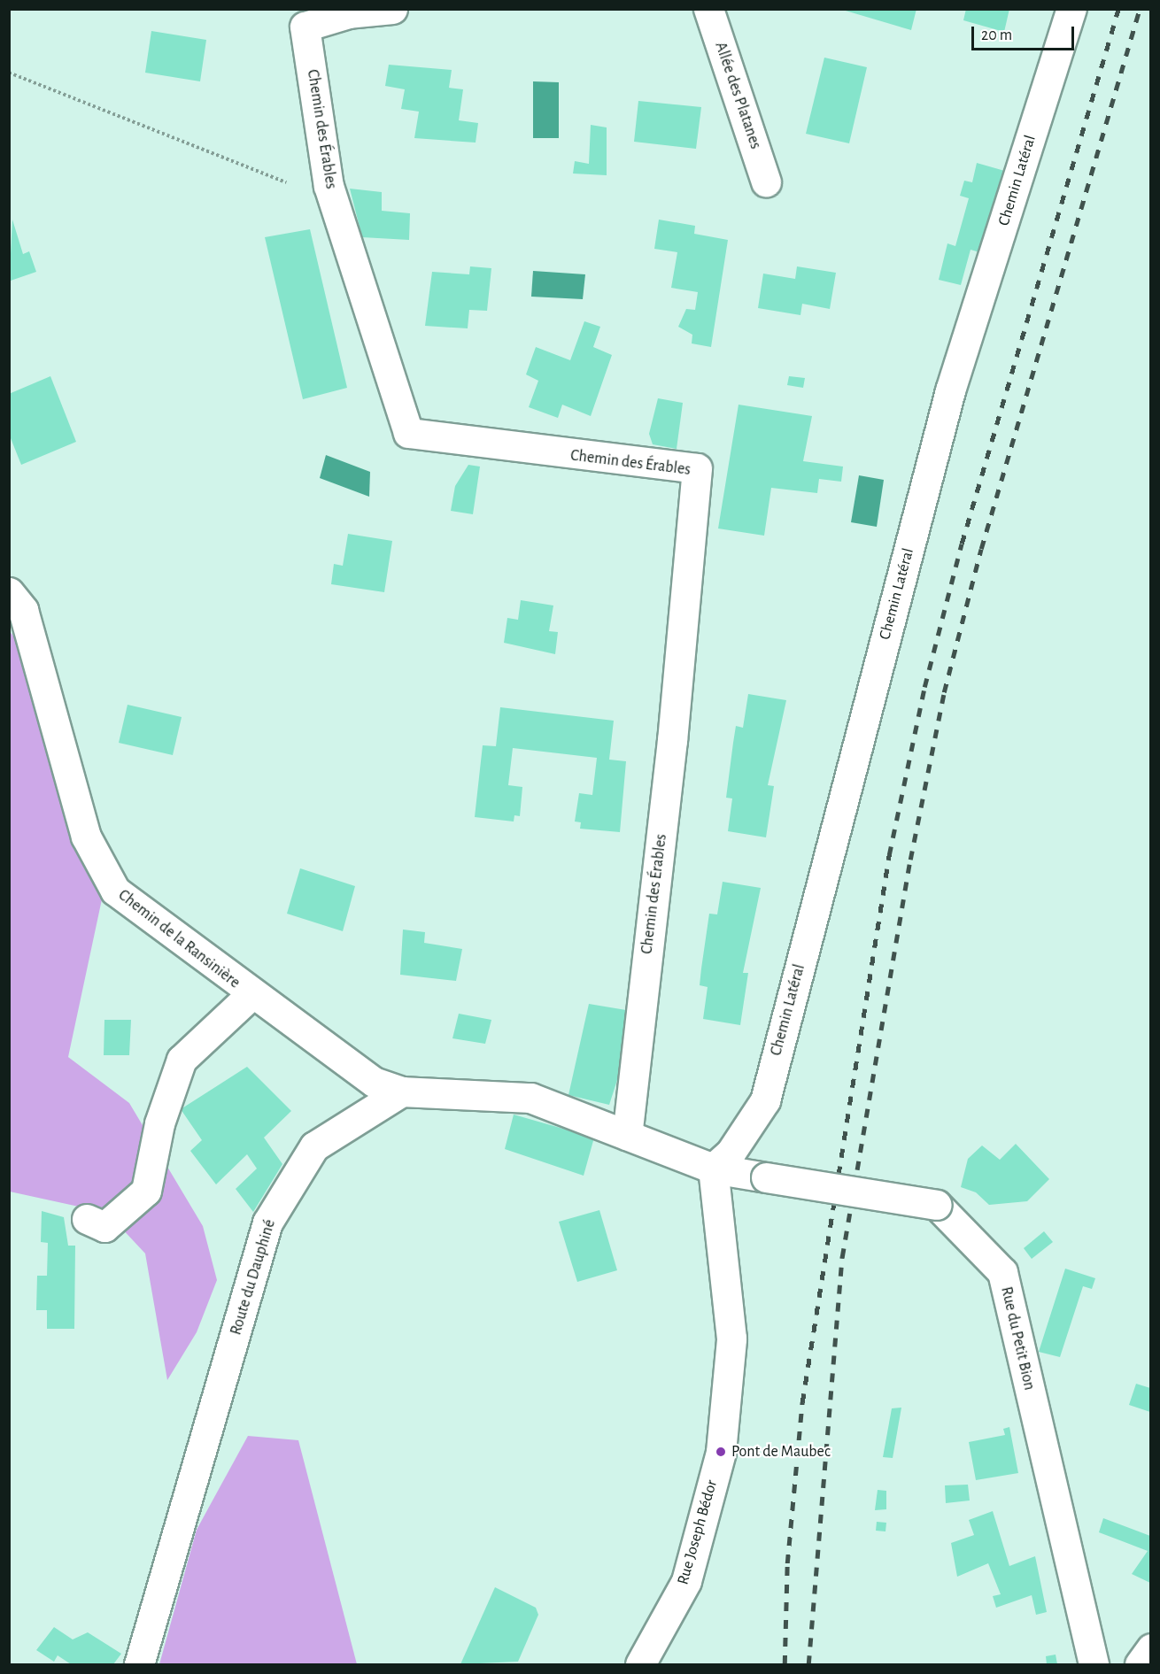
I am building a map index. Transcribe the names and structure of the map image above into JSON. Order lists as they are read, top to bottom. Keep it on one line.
{"streets":{"street":["Allée des Platanes","Chemin des Érables","Chemin Latéral","Chemin de la Ransinière","Route du Dauphiné","Rue du Petit Bion","Rue Joseph Bédor"]},"crossings":[["Chemin Latéral","Rue du Petit Bion"],["Chemin Latéral","Rue Joseph Bédor"],["Chemin de la Ransinière","Route du Dauphiné"],["Rue du Petit Bion","Rue Joseph Bédor"]],"places":["Pont de Maubec"],"scale_bar":"20 m"}
